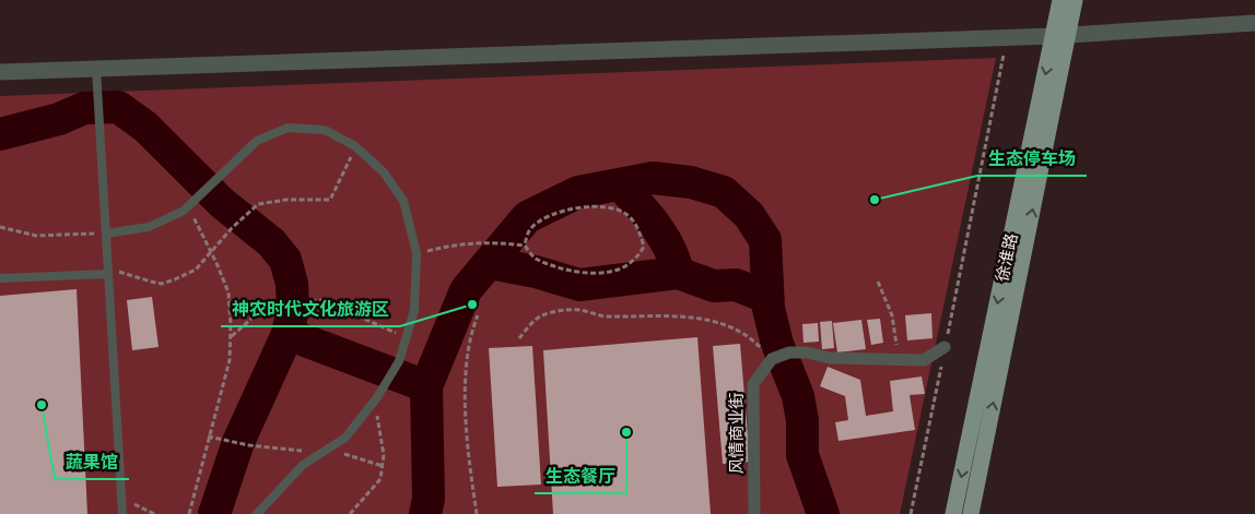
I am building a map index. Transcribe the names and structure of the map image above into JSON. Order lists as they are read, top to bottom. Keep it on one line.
{"streets":{"main road":["徐淮路"],"street":["风情商业街"]},"places":["生态停车场","神农时代文化旅游区","蔬果馆","生态餐厅"]}
